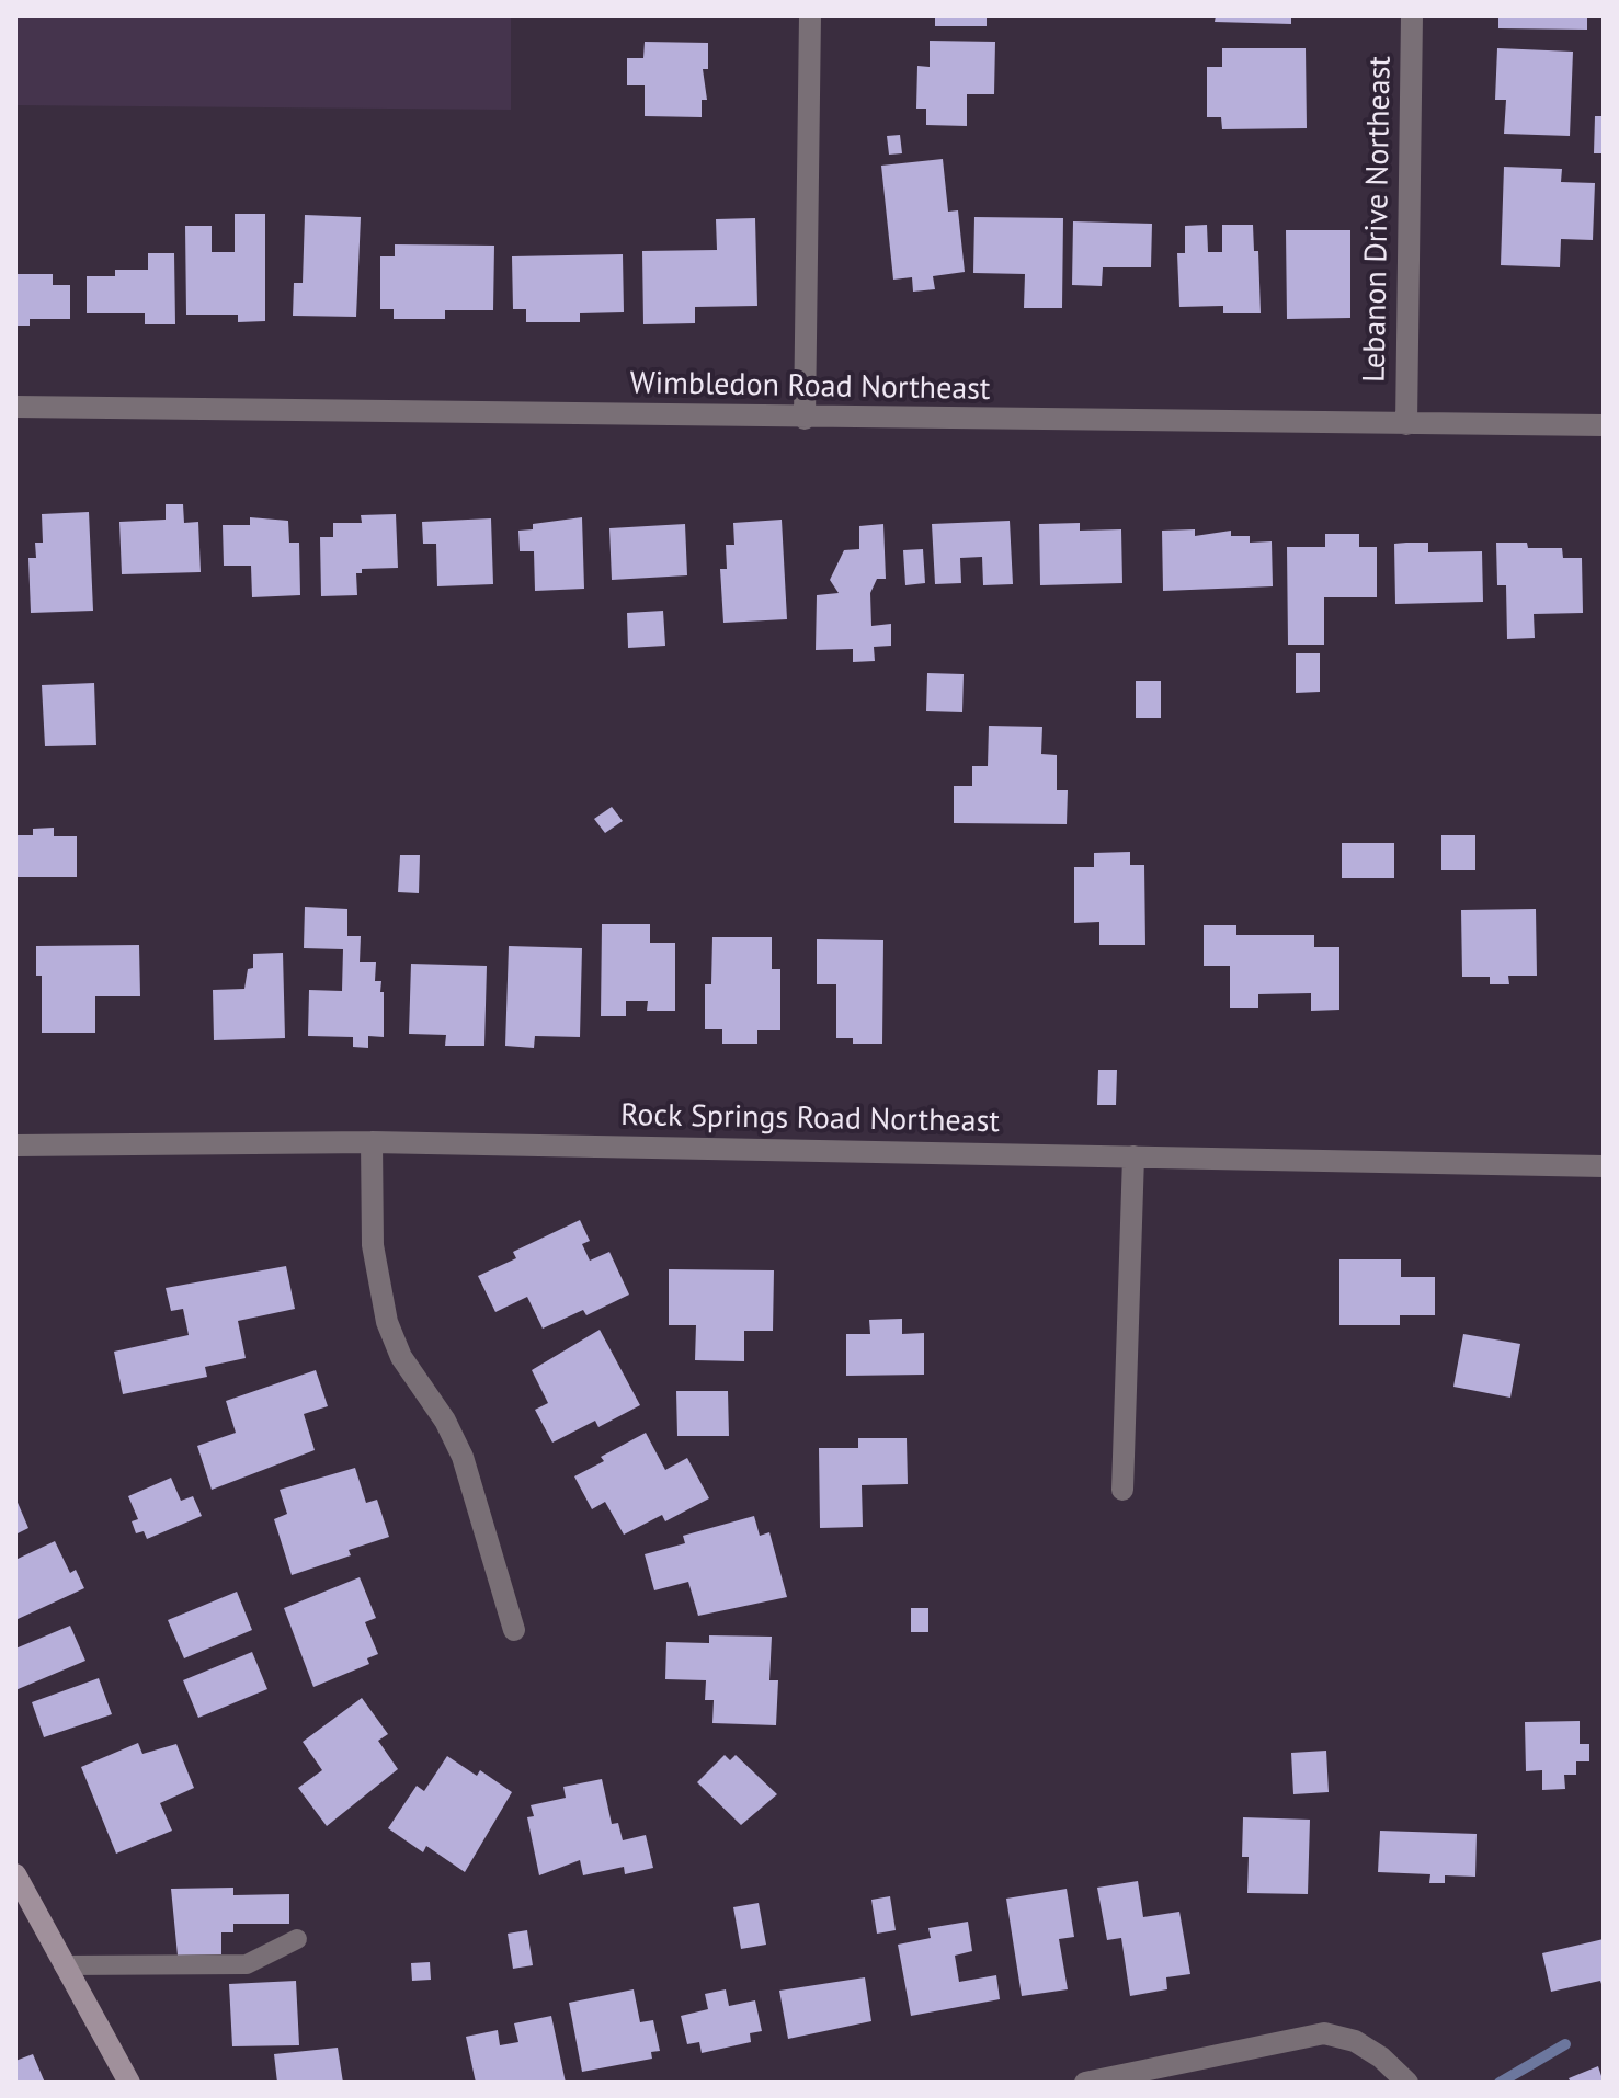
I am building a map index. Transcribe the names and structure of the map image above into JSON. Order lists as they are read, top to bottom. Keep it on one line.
{"streets":{"street":["Lebanon Drive Northeast","Wimbledon Road Northeast","Rock Springs Road Northeast"]},"crossings":[["Lebanon Drive Northeast","Wimbledon Road Northeast"]]}
